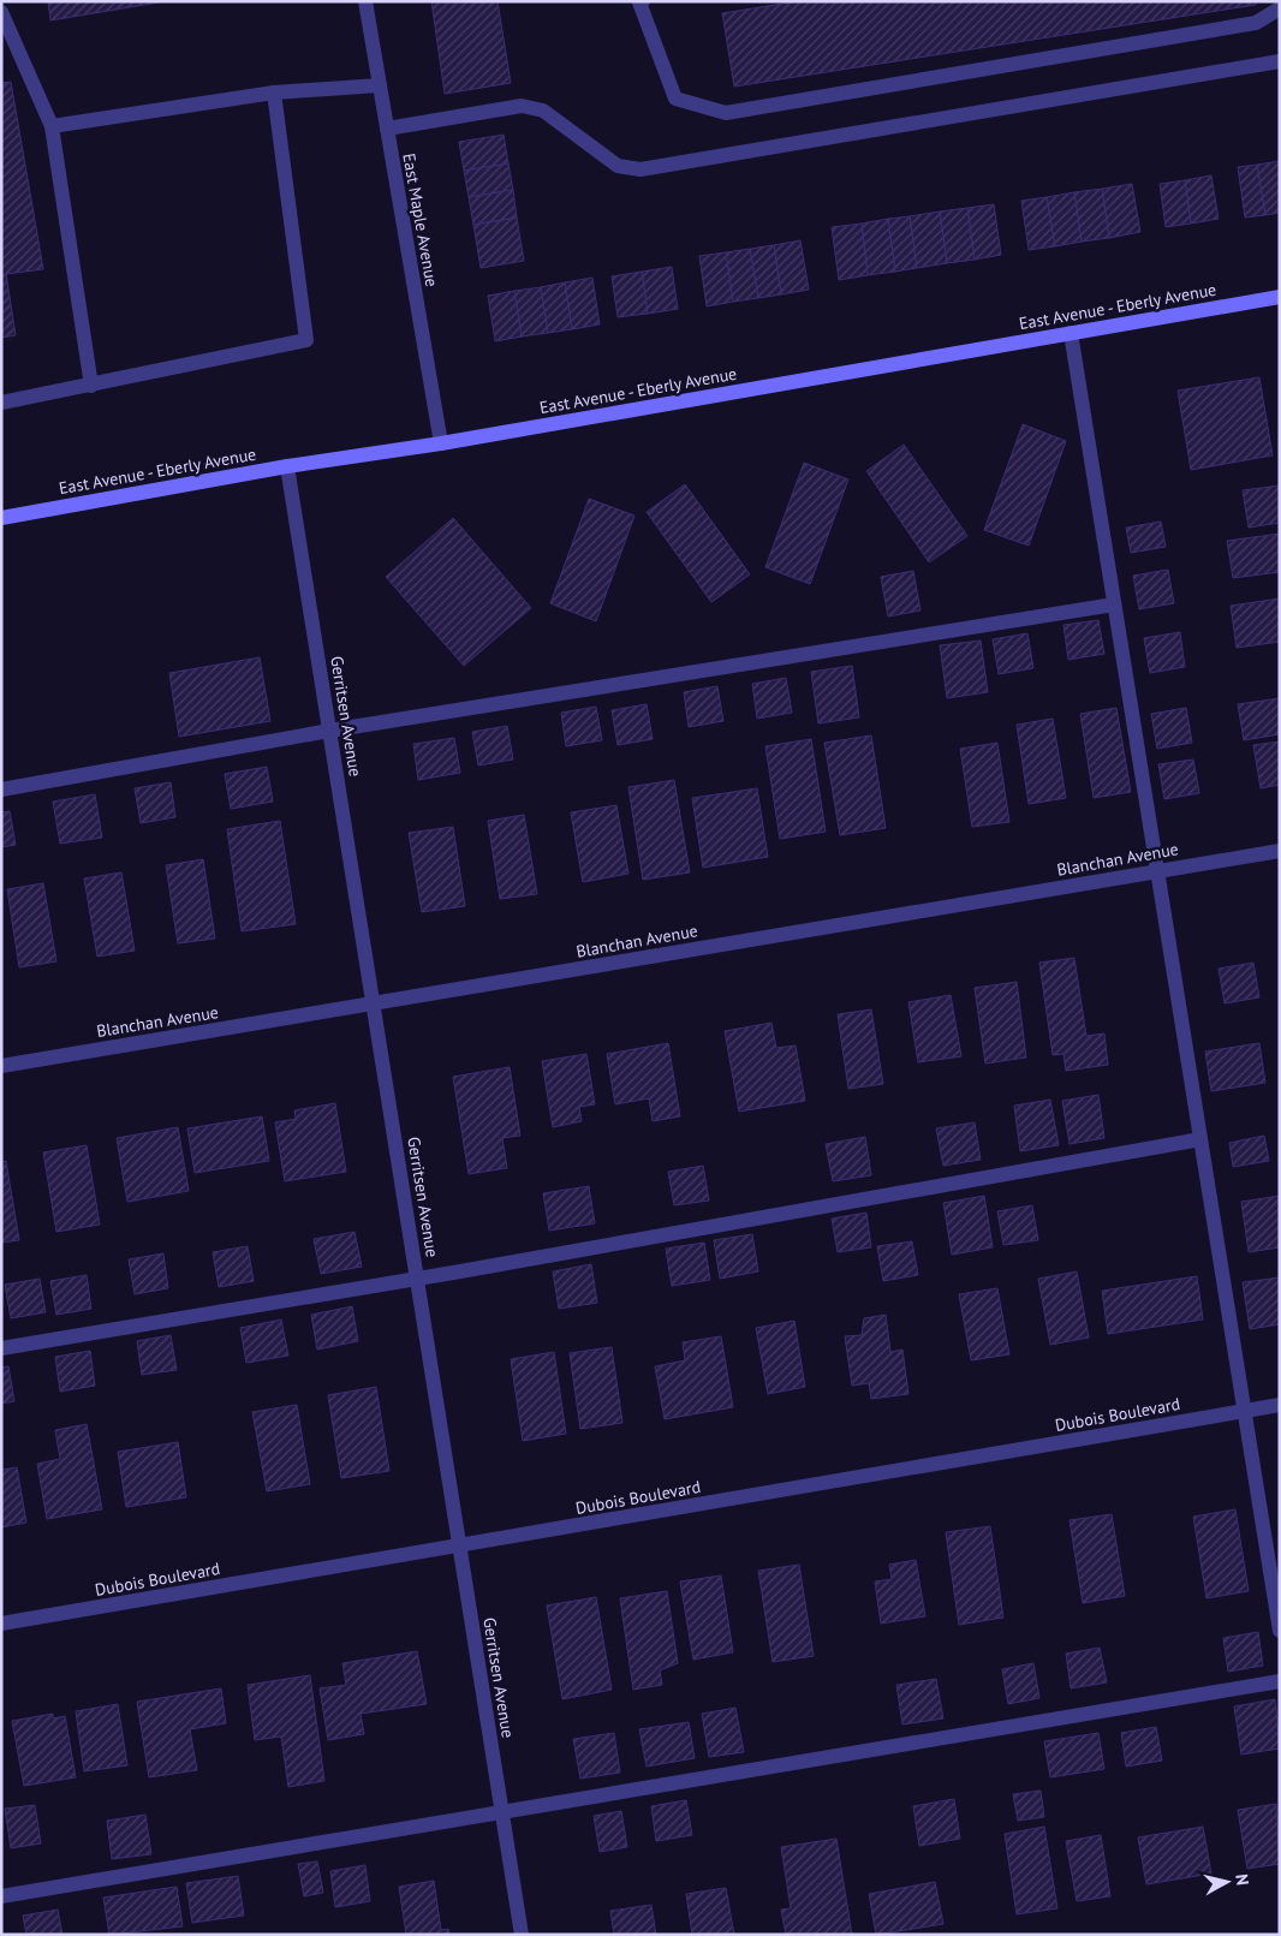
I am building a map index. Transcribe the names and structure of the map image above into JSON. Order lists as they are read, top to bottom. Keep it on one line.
{"streets":{"main road":["East Avenue - Eberly Avenue"],"street":["East Maple Avenue","Gerritsen Avenue","Blanchan Avenue","Dubois Boulevard"]},"crossings":[["East Maple Avenue","East Avenue - Eberly Avenue"],["East Avenue - Eberly Avenue","Gerritsen Avenue"],["Gerritsen Avenue","Blanchan Avenue"],["Gerritsen Avenue","Dubois Boulevard"]],"north":"right"}
